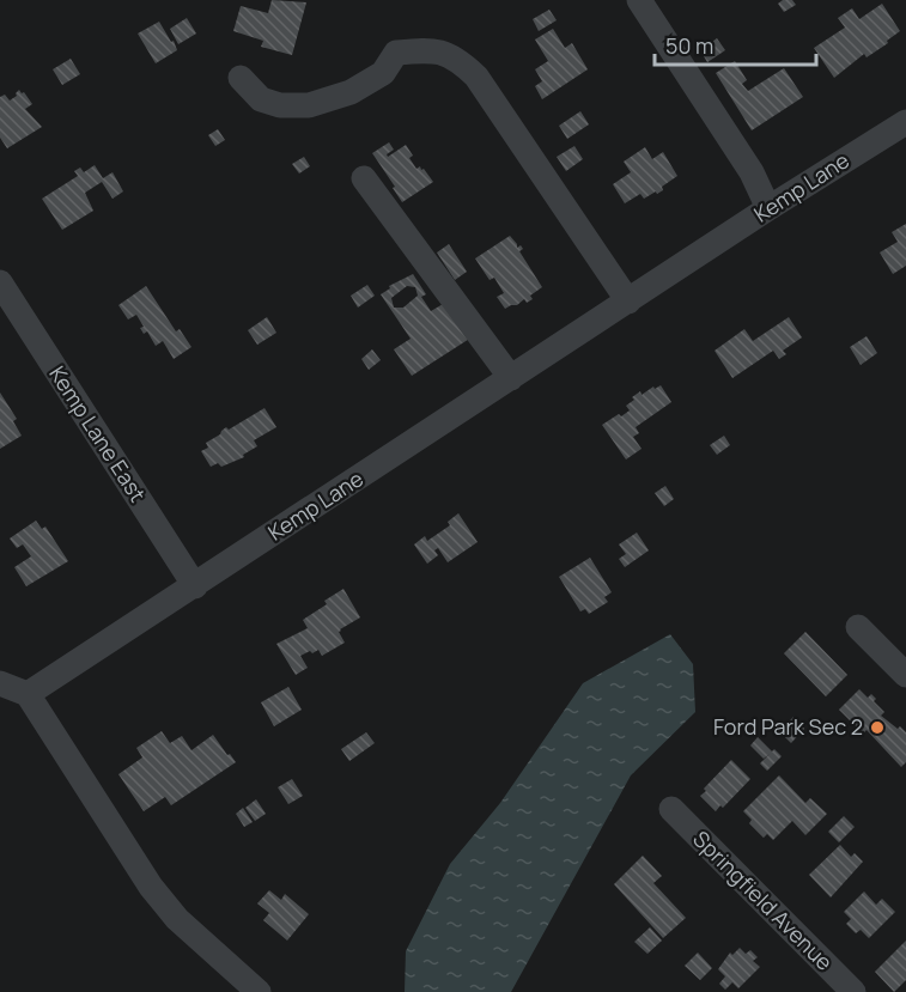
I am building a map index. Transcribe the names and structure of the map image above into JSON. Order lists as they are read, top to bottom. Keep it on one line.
{"streets":{"street":["Kemp Lane","Kemp Lane East","Springfield Avenue"]},"crossings":[["Kemp Lane","Kemp Lane East"]],"places":["Ford Park Sec 2"],"scale_bar":"50 m"}
